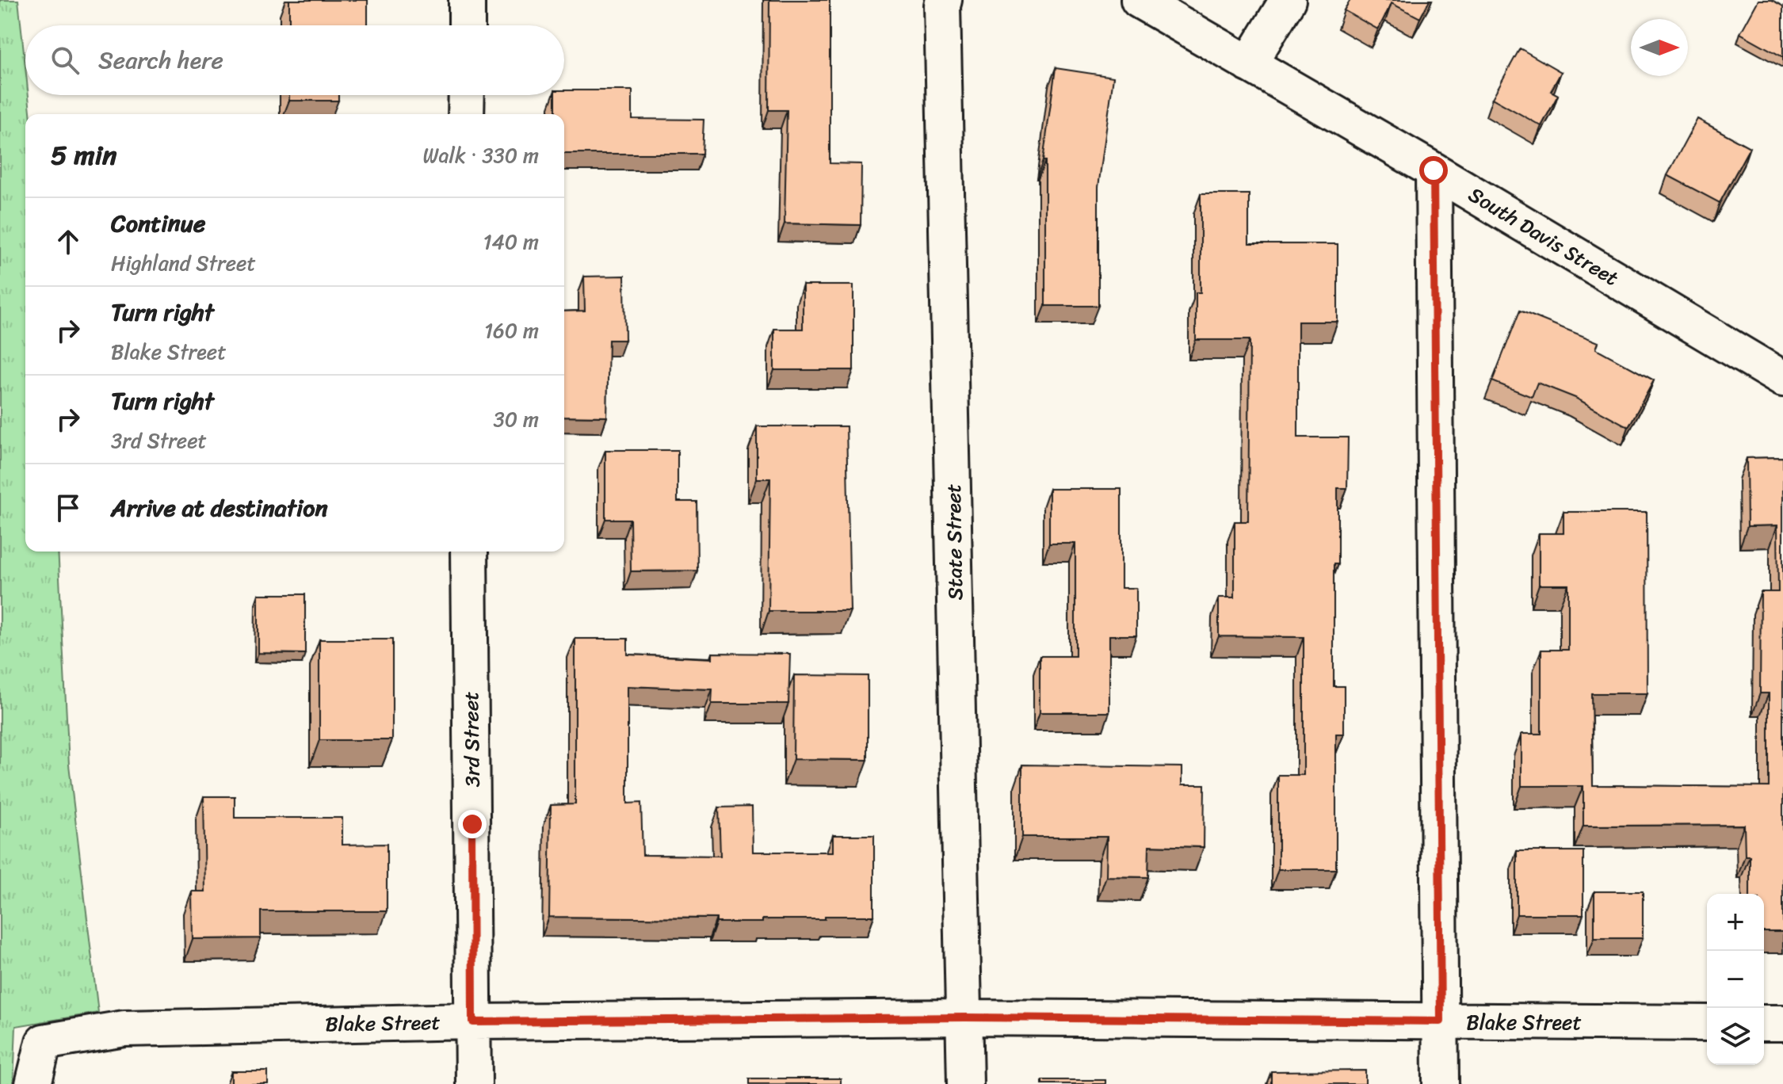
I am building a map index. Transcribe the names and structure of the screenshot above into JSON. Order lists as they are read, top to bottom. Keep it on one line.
{"streets":{"street":["South Davis Street","State Street","3rd Street","Blake Street"]},"crossings":[["State Street","Blake Street"],["3rd Street","Blake Street"]],"north":"right","page":{"search":"Search here","heading":["5 min","Walk · 330 m"],"list":[["Continue","Highland Street","140 m"],["Turn right","Blake Street","160 m"],["Turn right","3rd Street","30 m"],"Arrive at destination"],"map_buttons":["+","−"]}}
